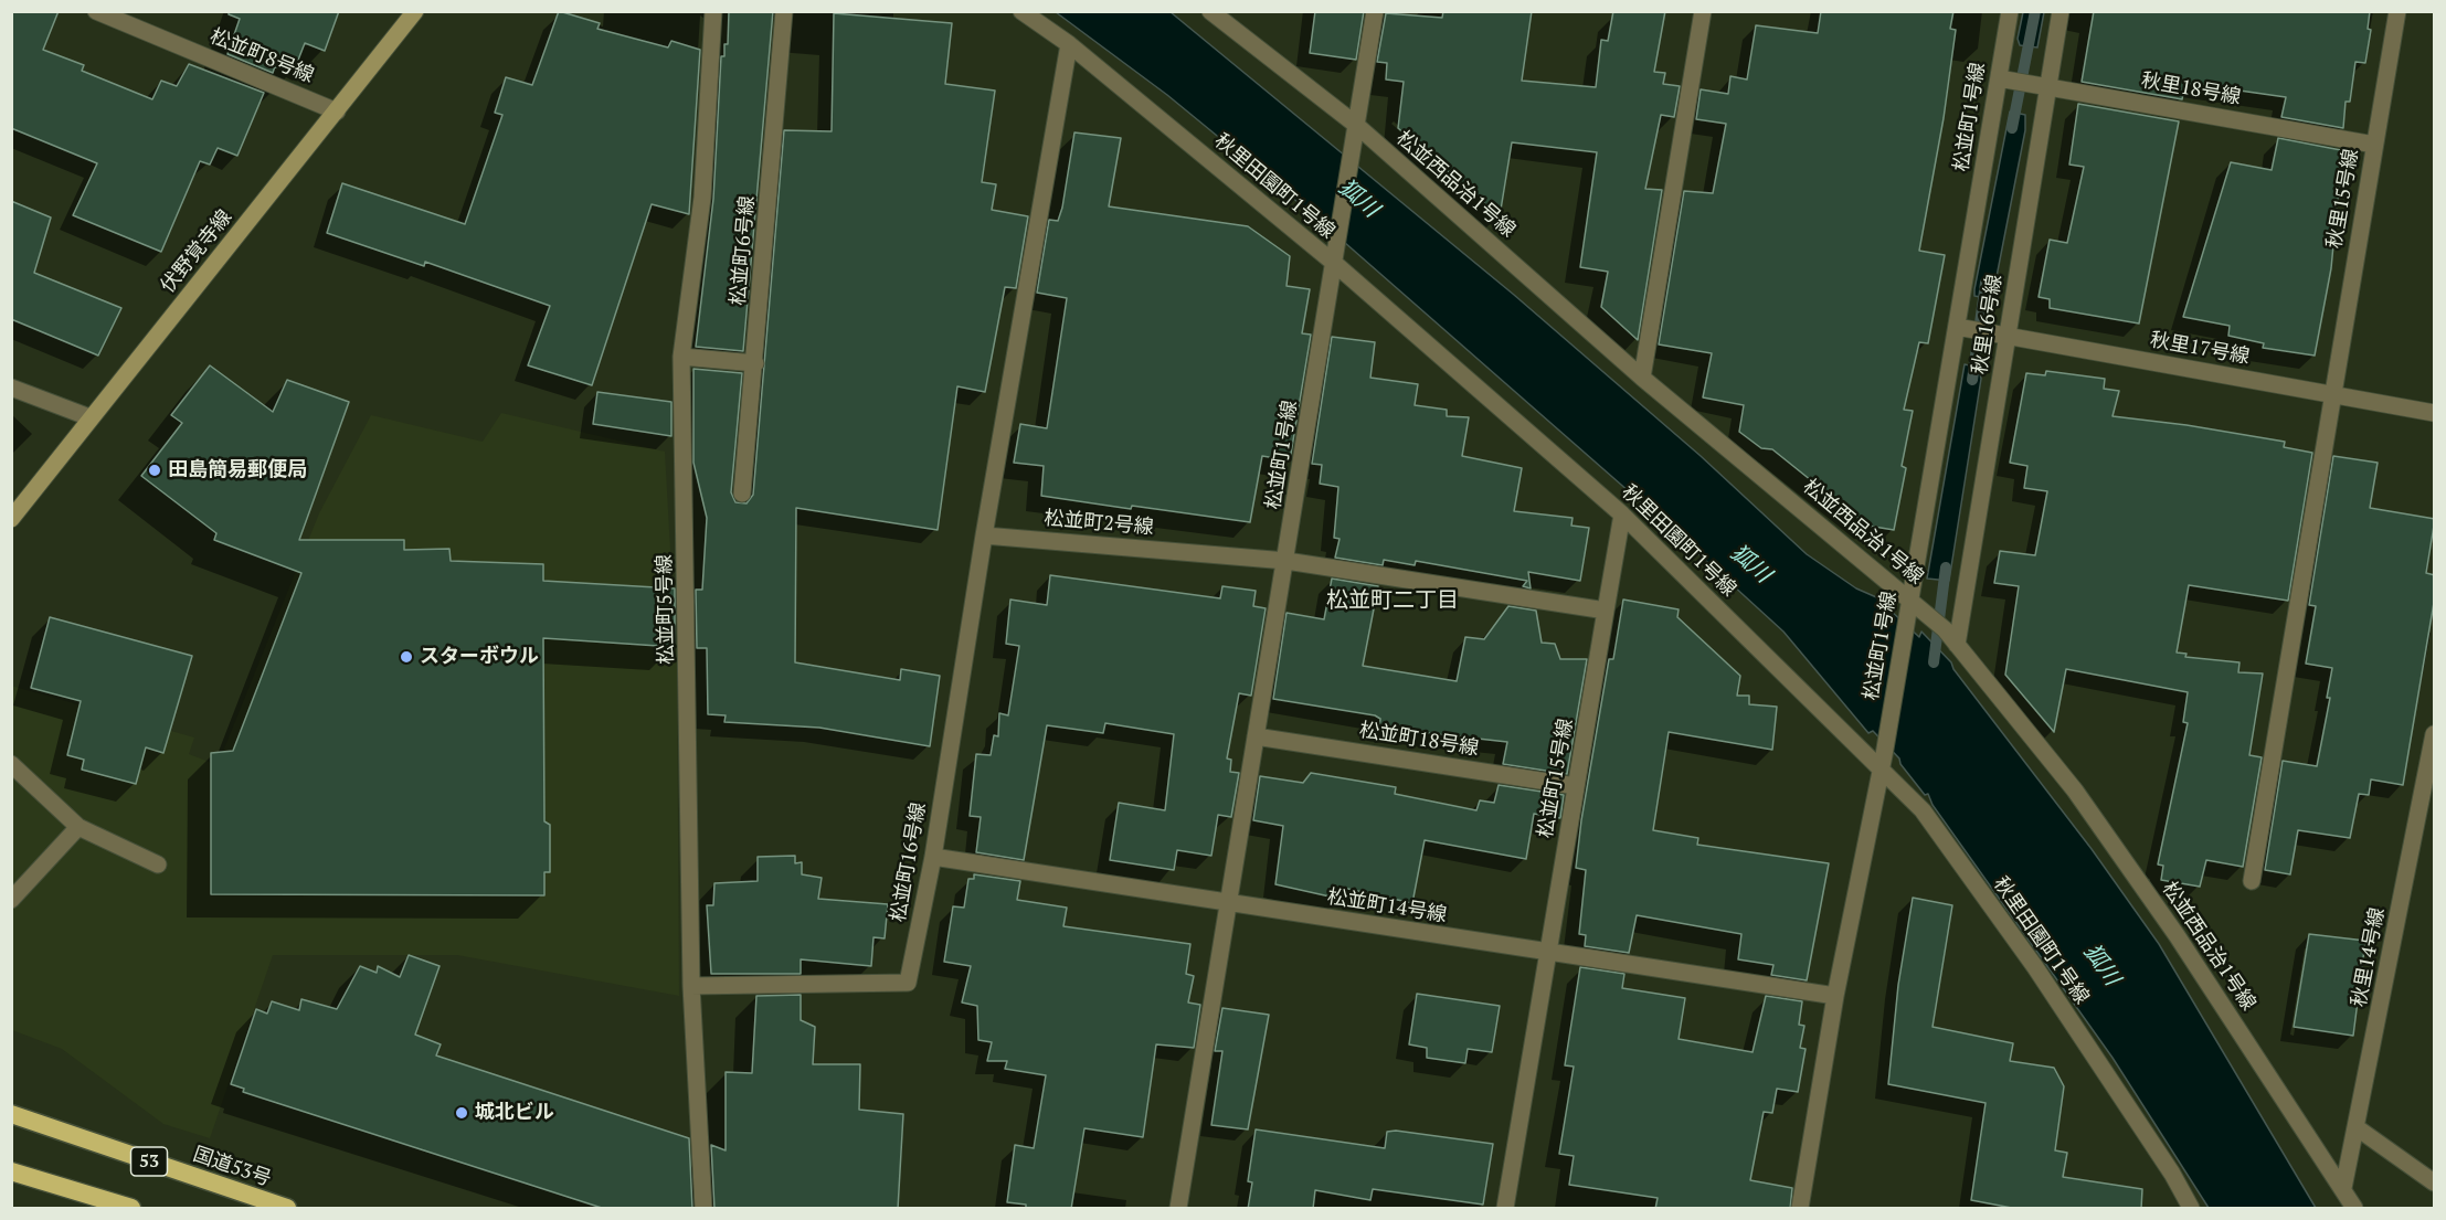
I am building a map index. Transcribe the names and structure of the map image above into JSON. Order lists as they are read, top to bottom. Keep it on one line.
{"streets":{"highway":["53","国道53号"],"main road":["伏野覚寺線"],"street":["松並町8号線","秋里18号線","松並町1号線","松並西品治1号線","秋里田園町1号線","秋里15号線","松並町6号線","秋里16号線","秋里17号線","松並町2号線","松並町5号線","松並町18号線","松並町15号線","松並町16号線","松並町14号線","秋里14号線"]},"crossings":[["松並町8号線","伏野覚寺線"],["秋里18号線","松並町1号線"],["秋里18号線","秋里15号線"],["秋里18号線","秋里16号線"],["松並町1号線","松並西品治1号線"],["松並町1号線","秋里田園町1号線"],["松並町1号線","秋里17号線"],["松並町1号線","松並町2号線"],["松並町1号線","松並町18号線"],["松並町1号線","松並町14号線"],["松並西品治1号線","秋里16号線"],["松並西品治1号線","秋里14号線"],["秋里15号線","秋里17号線"],["秋里16号線","秋里17号線"],["松並町2号線","松並町15号線"],["松並町2号線","松並町16号線"],["松並町5号線","松並町16号線"],["松並町18号線","松並町15号線"],["松並町15号線","松並町14号線"],["松並町16号線","松並町14号線"]],"districts":["松並町二丁目"],"water":["狐川"],"places":["田島簡易郵便局","スターボウル","城北ビル"]}
